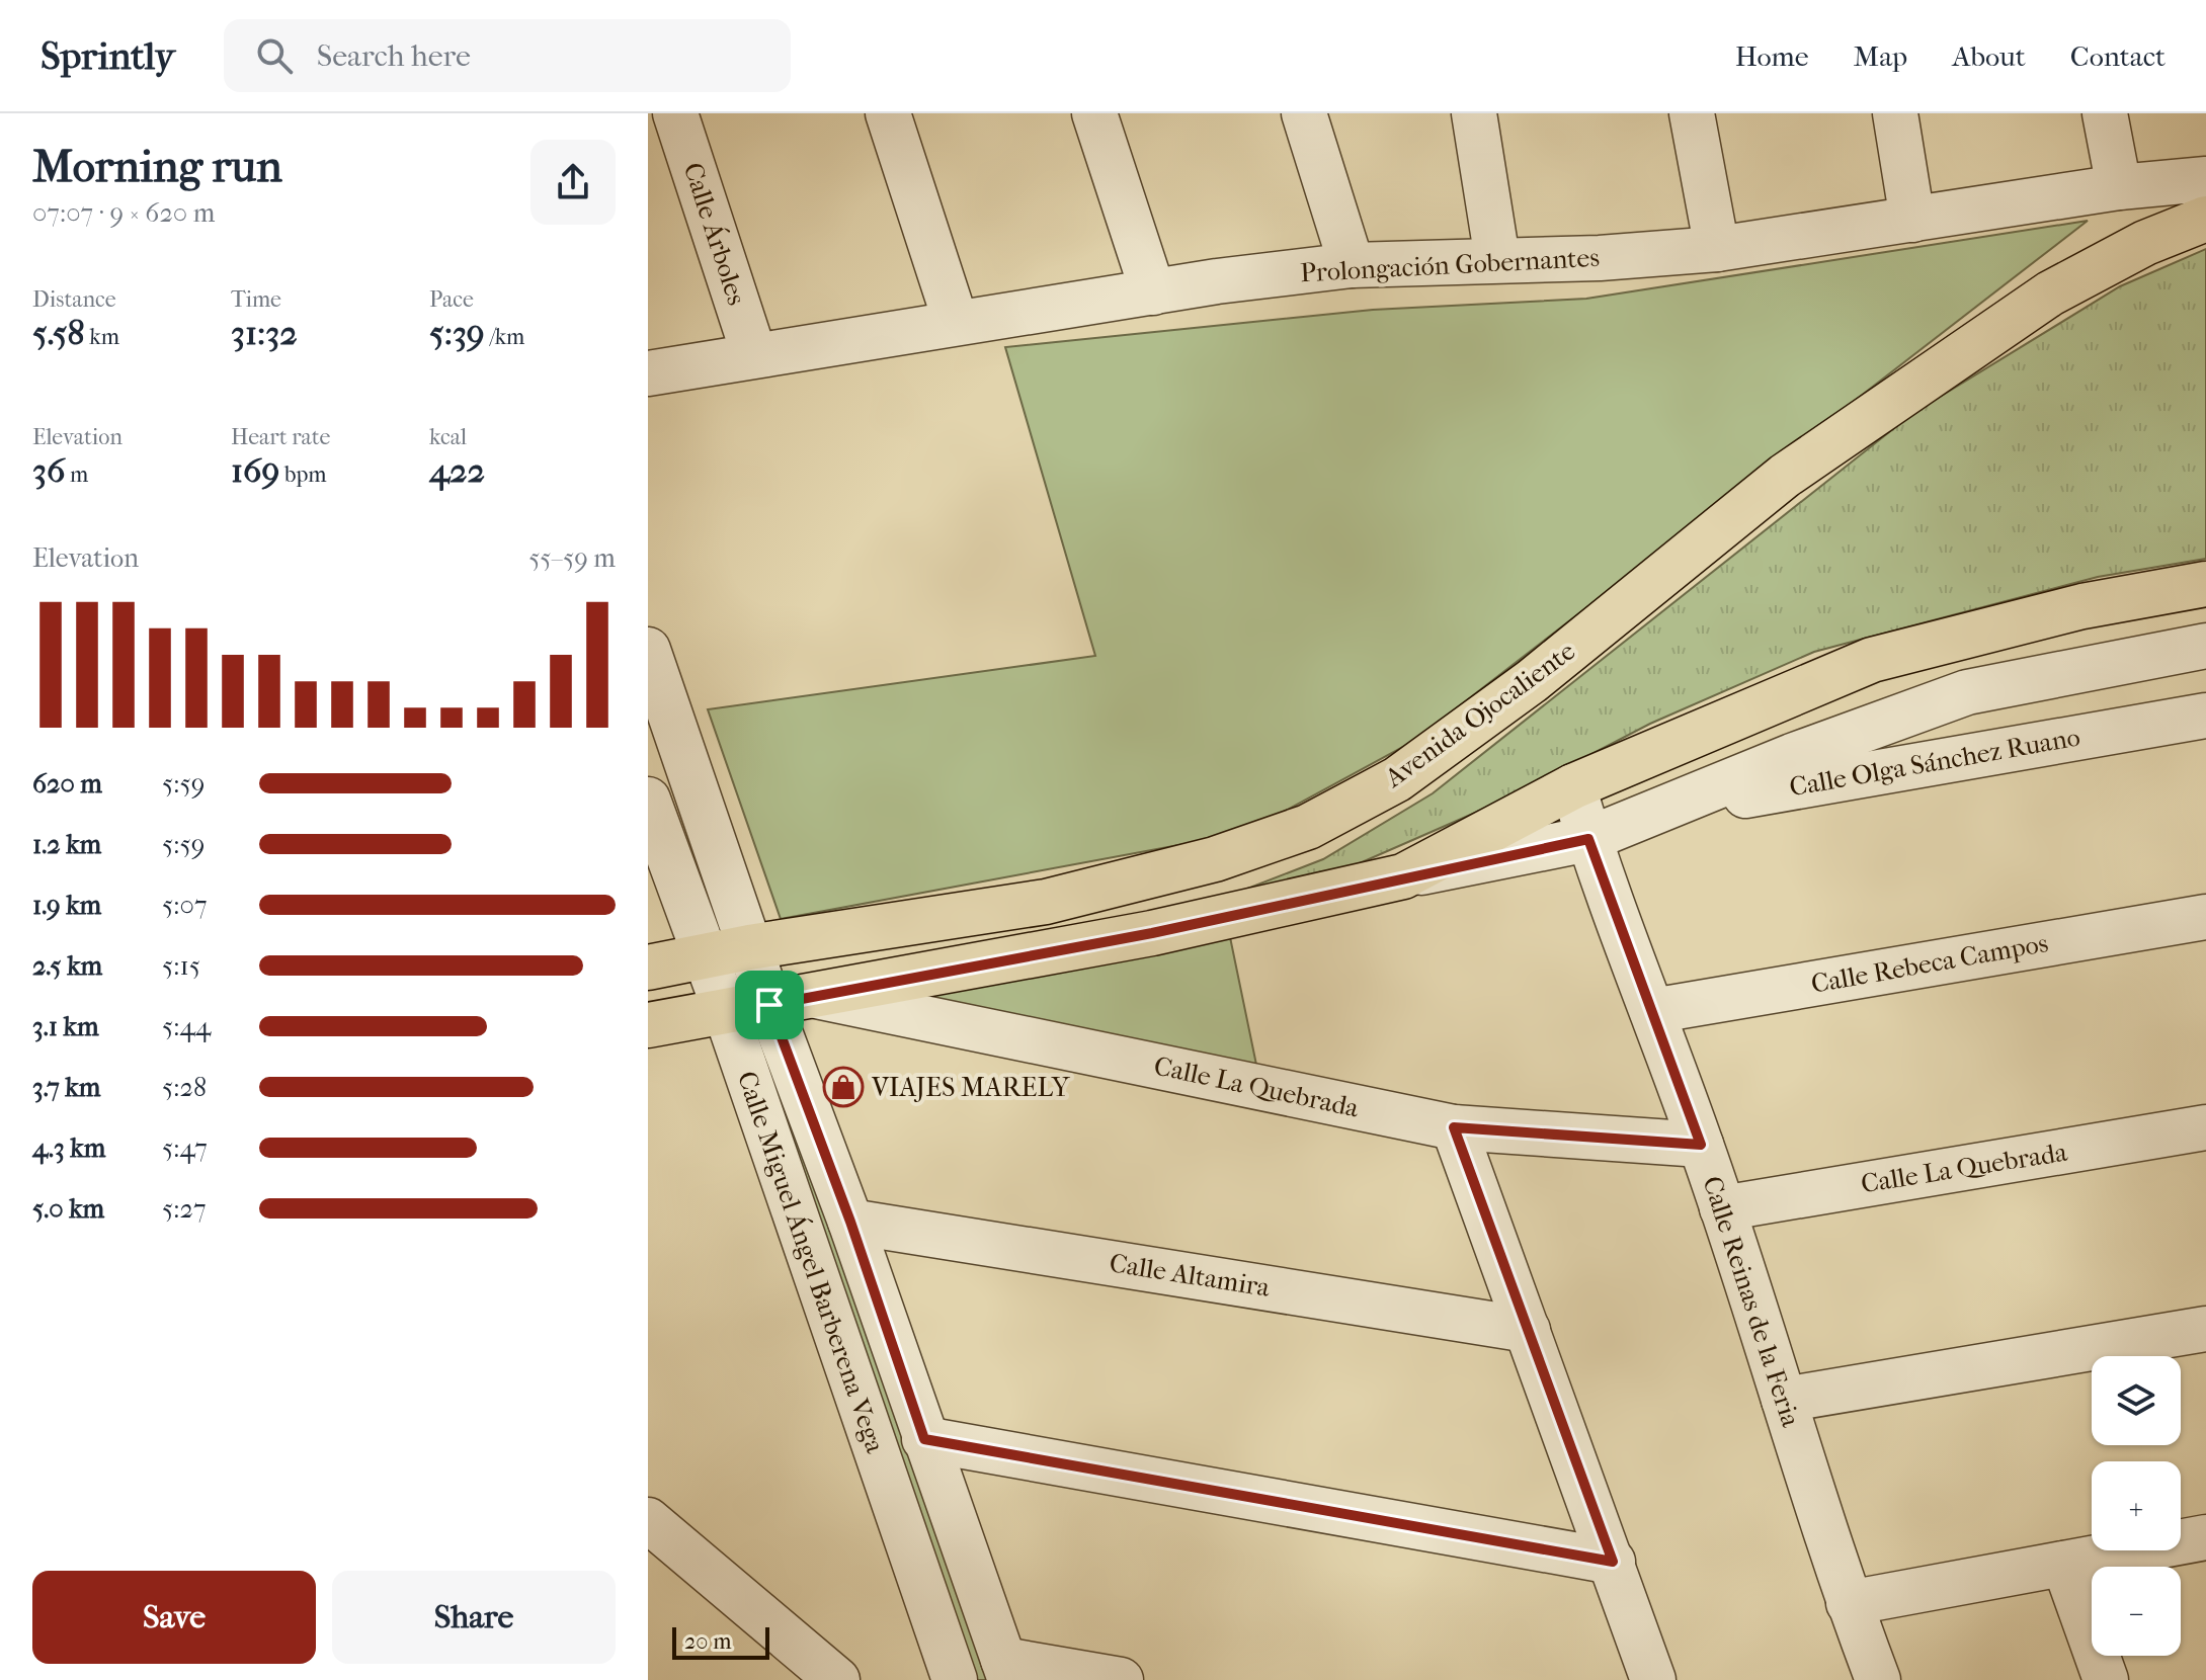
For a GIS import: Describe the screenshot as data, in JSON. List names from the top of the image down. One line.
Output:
{"streets":{"main road":["Avenida Ojocaliente"],"street":["Calle Árboles","Prolongación Gobernantes","Calle Olga Sánchez Ruano","Calle Rebeca Campos","Calle La Quebrada","Calle Miguel Ángel Barberena Vega","Calle Altamira","Calle Reinas de la Feria"]},"crossings":[["Calle Árboles","Prolongación Gobernantes"],["Avenida Ojocaliente","Calle Miguel Ángel Barberena Vega"],["Calle Rebeca Campos","Calle Reinas de la Feria"],["Calle La Quebrada","Calle Reinas de la Feria"],["Calle Miguel Ángel Barberena Vega","Calle Altamira"]],"places":{"shop":["VIAJES MARELY"]},"scale_bar":"20 m","page":{"header":"Sprintly","search":"Search here","nav":["Home","Map","About","Contact"],"heading":["Morning run","07:07 · 9 × 620 m"],"stats":[["Distance","5.58 km"],["Time","31:32"],["Pace","5:39 /km"],["Elevation","36 m"],["Heart rate","169 bpm"],["kcal","422"]],"chart":["Elevation","55–59 m"],"list":[{"name":"620 m","note":"5:59"},{"name":"1.2 km","note":"5:59"},{"name":"1.9 km","note":"5:07"},{"name":"2.5 km","note":"5:15"},{"name":"3.1 km","note":"5:44"},{"name":"3.7 km","note":"5:28"},{"name":"4.3 km","note":"5:47"},{"name":"5.0 km","note":"5:27"}],"map_buttons":["+","−"],"buttons":["Save","Share"],"scale":"20 m"}}
